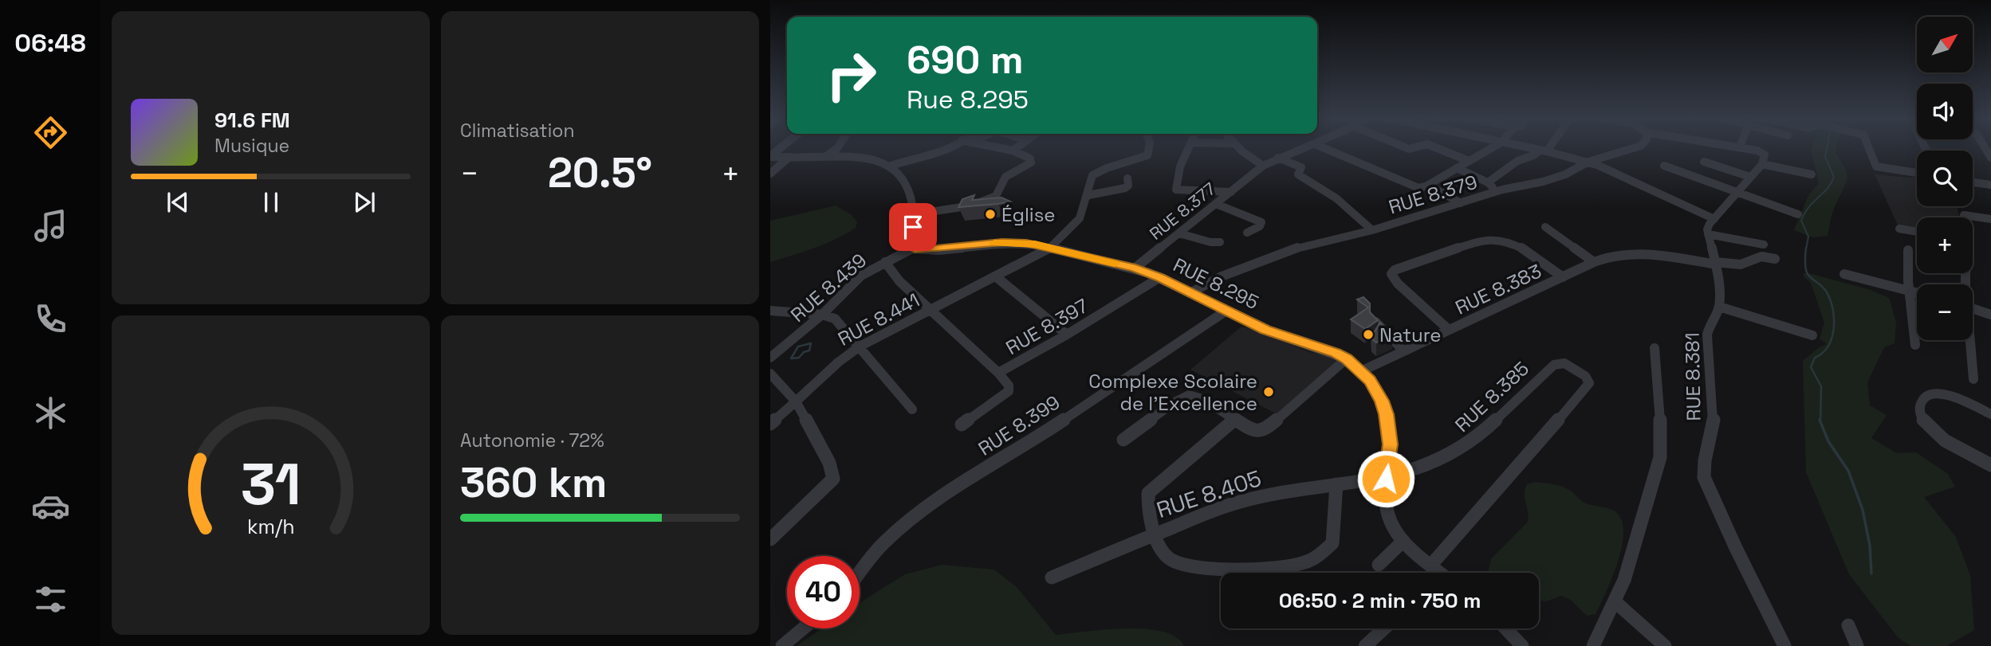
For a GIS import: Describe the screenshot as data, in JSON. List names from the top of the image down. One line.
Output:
{"streets":{"street":["RUE 8.379","RUE 8.377","RUE 8.295","RUE 8.439","RUE 8.383","RUE 8.441","RUE 8.397","RUE 8.381","RUE 8.385","RUE 8.399","RUE 8.405"]},"crossings":[["RUE 8.379","RUE 8.295"],["RUE 8.377","RUE 8.295"],["RUE 8.295","RUE 8.439"],["RUE 8.295","RUE 8.383"],["RUE 8.295","RUE 8.441"],["RUE 8.295","RUE 8.397"],["RUE 8.295","RUE 8.385"],["RUE 8.295","RUE 8.399"],["RUE 8.295","RUE 8.405"],["RUE 8.439","RUE 8.397"],["RUE 8.383","RUE 8.381"],["RUE 8.441","RUE 8.397"],["RUE 8.385","RUE 8.405"]],"places":["Église","Nature","Complexe Scolaire de l'Excellence"],"north":"top right","page":{"tabs":"06:48","tile":["Climatisation",["Autonomie · 72%","360 km"]],"map_buttons":["+","−"],"turn":["690 m","Rue 8.295"],"song":["91.6 FM","Musique"],"heat":["−","20.5°","+"],"limit":"40","trip":"06:50 · 2 min · 750 m","gauge":["31","km/h"]}}
